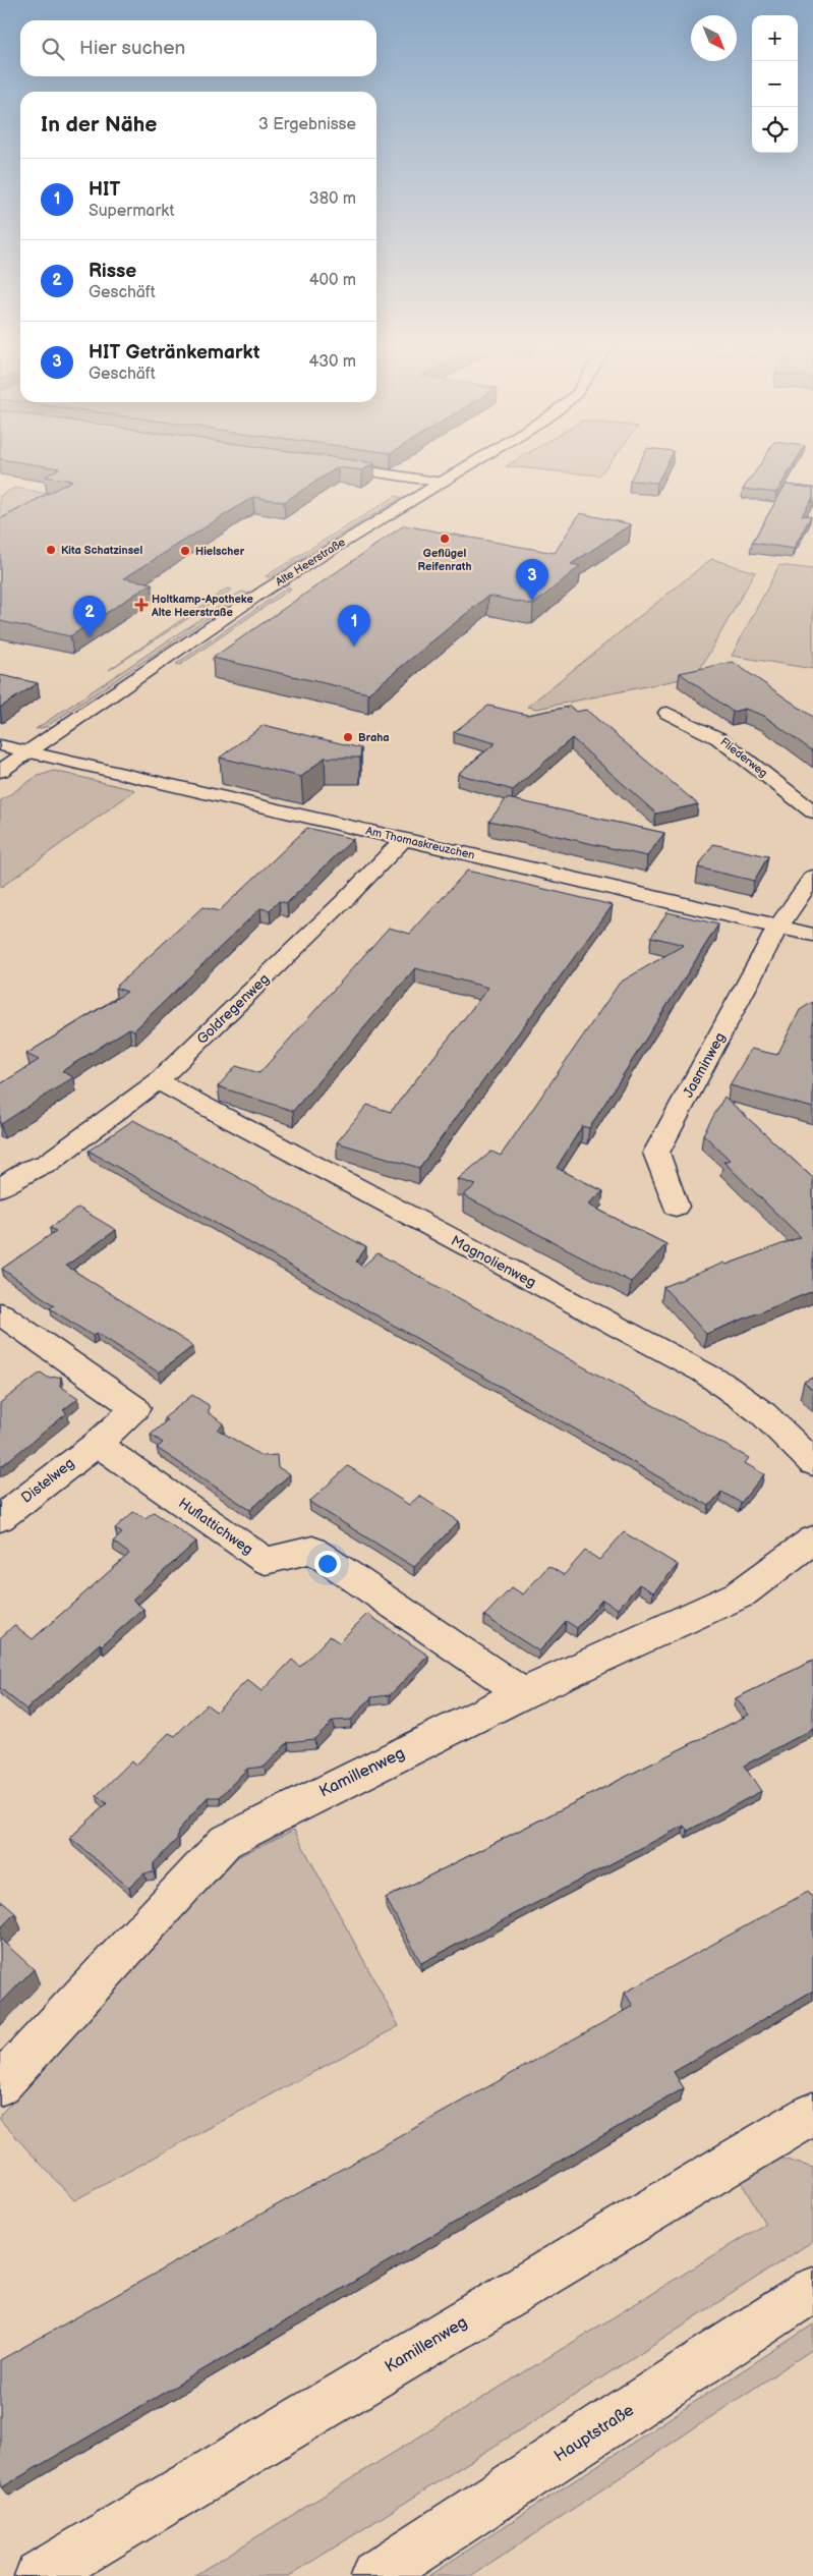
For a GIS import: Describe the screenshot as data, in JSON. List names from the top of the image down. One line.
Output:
{"streets":{"street":["Alte Heerstraße","Fliederweg","Am Thomaskreuzchen","Goldregenweg","Jasminweg","Magnolienweg","Distelweg","Huflattichweg","Kamillenweg","Hauptstraße"]},"crossings":[["Alte Heerstraße","Am Thomaskreuzchen"],["Am Thomaskreuzchen","Goldregenweg"],["Am Thomaskreuzchen","Jasminweg"],["Goldregenweg","Magnolienweg"],["Distelweg","Huflattichweg"],["Huflattichweg","Kamillenweg"]],"places":{"other":["Geflügel Reifenrath","Kita Schatzinsel","Hielscher","Braha"],"health":["Holtkamp-Apotheke Alte Heerstraße"]},"north":"bottom right","page":{"map_buttons":["+","−"],"search":"Hier suchen","heading":["In der Nähe","3 Ergebnisse"],"list":[{"mark":"1","name":"HIT","note":"Supermarkt","value":"380 m"},{"mark":"2","name":"Risse","note":"Geschäft","value":"400 m"},{"mark":"3","name":"HIT Getränkemarkt","note":"Geschäft","value":"430 m"}],"pins":["3","2","1"]}}
